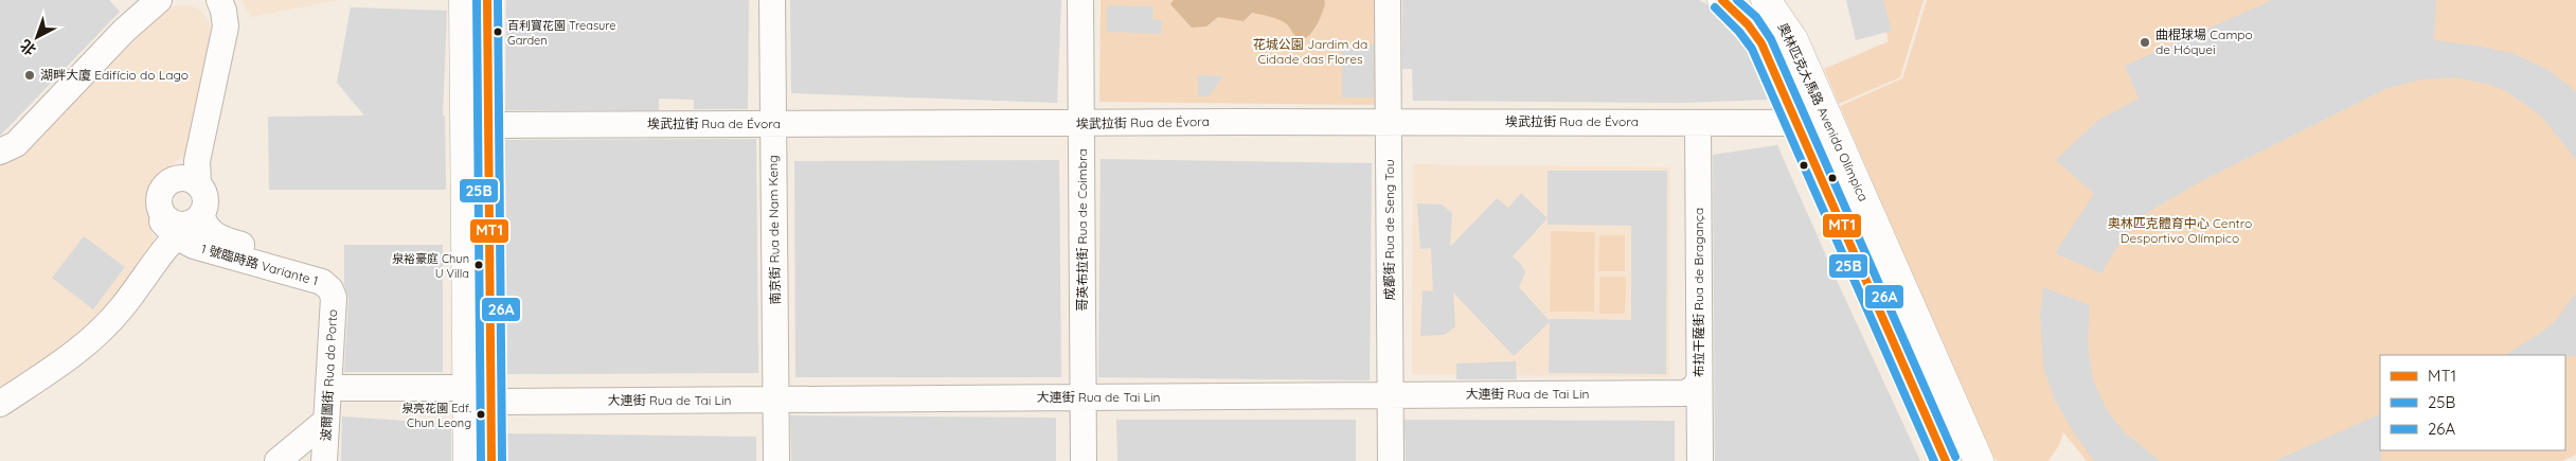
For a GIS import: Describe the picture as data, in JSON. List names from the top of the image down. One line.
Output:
{"streets":{"main road":["奧林匹克大馬路 Avenida Olímpica"],"street":["埃武拉街 Rua de Évora","南京街 Rua de Nam Keng","哥英布拉街 Rua de Coimbra","成都街 Rua de Seng Tou","1 號臨時路 Variante 1","布拉干薩街 Rua de Bragança","波爾圖街 Rua do Porto","大連街 Rua de Tai Lin"]},"crossings":[["奧林匹克大馬路 Avenida Olímpica","埃武拉街 Rua de Évora"],["埃武拉街 Rua de Évora","南京街 Rua de Nam Keng"],["埃武拉街 Rua de Évora","哥英布拉街 Rua de Coimbra"],["埃武拉街 Rua de Évora","成都街 Rua de Seng Tou"],["埃武拉街 Rua de Évora","布拉干薩街 Rua de Bragança"],["南京街 Rua de Nam Keng","大連街 Rua de Tai Lin"],["哥英布拉街 Rua de Coimbra","大連街 Rua de Tai Lin"],["成都街 Rua de Seng Tou","大連街 Rua de Tai Lin"],["1 號臨時路 Variante 1","波爾圖街 Rua do Porto"],["布拉干薩街 Rua de Bragança","大連街 Rua de Tai Lin"],["波爾圖街 Rua do Porto","大連街 Rua de Tai Lin"]],"parks":["花城公園 Jardim da Cidade das Flores","奧林匹克體育中心 Centro Desportivo Olímpico"],"places":["百利寶花園 Treasure Garden","曲棍球場 Campo de Hóquei","湖畔大廈 Edifício do Lago","泉裕豪庭 Chun U Villa","泉亮花園 Edf. Chun Leong"],"lines":["transit line MT1","transit line 25B","transit line 26A"],"legend":["MT1","25B","26A"],"north":"bottom left"}
